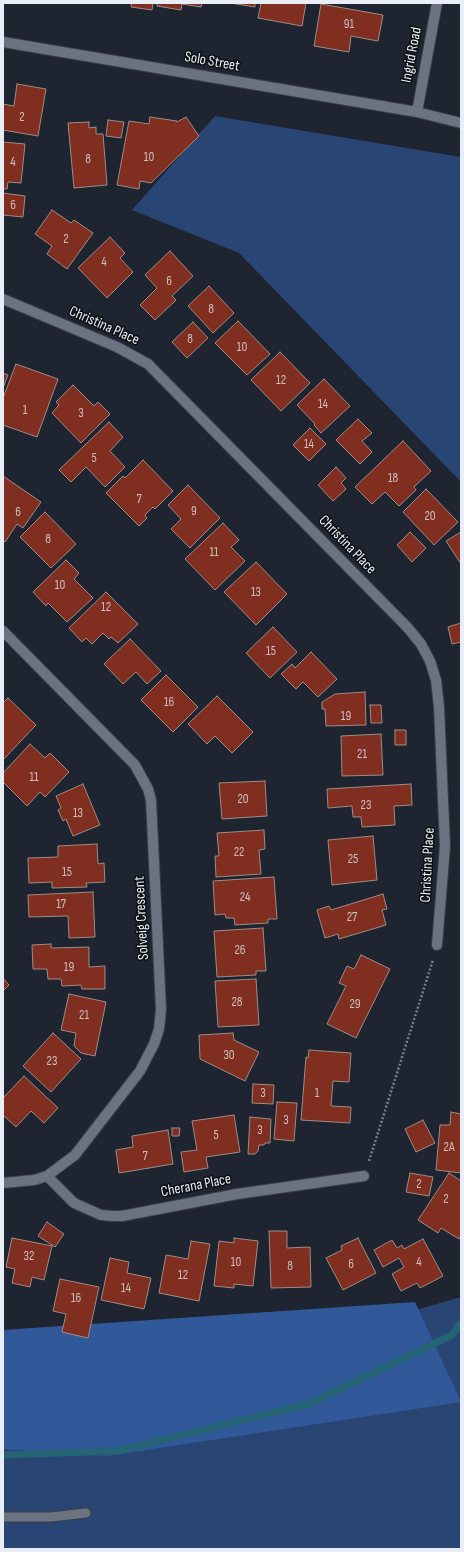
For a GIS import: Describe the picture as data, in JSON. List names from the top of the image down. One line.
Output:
{"streets":{"street":["Ingrid Road","Solo Street","Christina Place","Solveig Crescent","Cherana Place"]},"crossings":[["Ingrid Road","Solo Street"],["Solveig Crescent","Cherana Place"]],"house_numbers":["91","2","10","8","4","6","2","4","6","8","8","10","12","14","1","3","14","5","18","7","9","6","20","8","11","10","13","12","15","16","19","21","11","20","23","13","22","25","15","24","17","27","26","19","28","29","21","30","23","3","1","3","3","5","2A","7","2","2","32","10","4","6","8","12","14","16"]}
